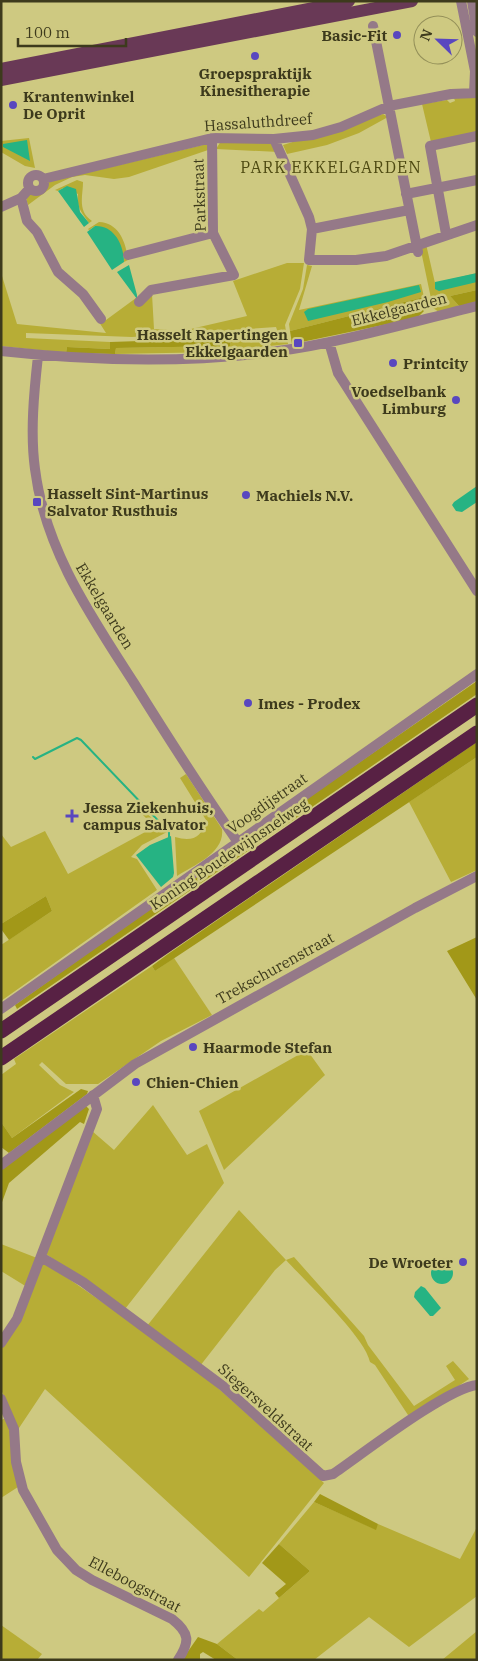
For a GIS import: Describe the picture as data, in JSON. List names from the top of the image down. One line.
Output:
{"streets":{"highway":["Koning Boudewijnsnelweg"],"street":["Hassaluthdreef","Parkstraat","Ekkelgaarden","Voogdijstraat","Trekschurenstraat","Siegersveldstraat","Elleboogstraat"]},"crossings":[["Hassaluthdreef","Parkstraat"],["Ekkelgaarden","Voogdijstraat"]],"districts":["PARK EKKELGARDEN"],"places":{"other":["Basic-Fit","Groepspraktijk Kinesitherapie","Krantenwinkel De Oprit","Printcity","Voedselbank Limburg","Machiels N.V.","Imes - Prodex","Haarmode Stefan","Chien-Chien","De Wroeter"],"transit":["Hasselt Rapertingen Ekkelgaarden","Hasselt Sint-Martinus Salvator Rusthuis"],"health":["Jessa Ziekenhuis, campus Salvator"]},"scale_bar":"100 m","north":"top left"}
